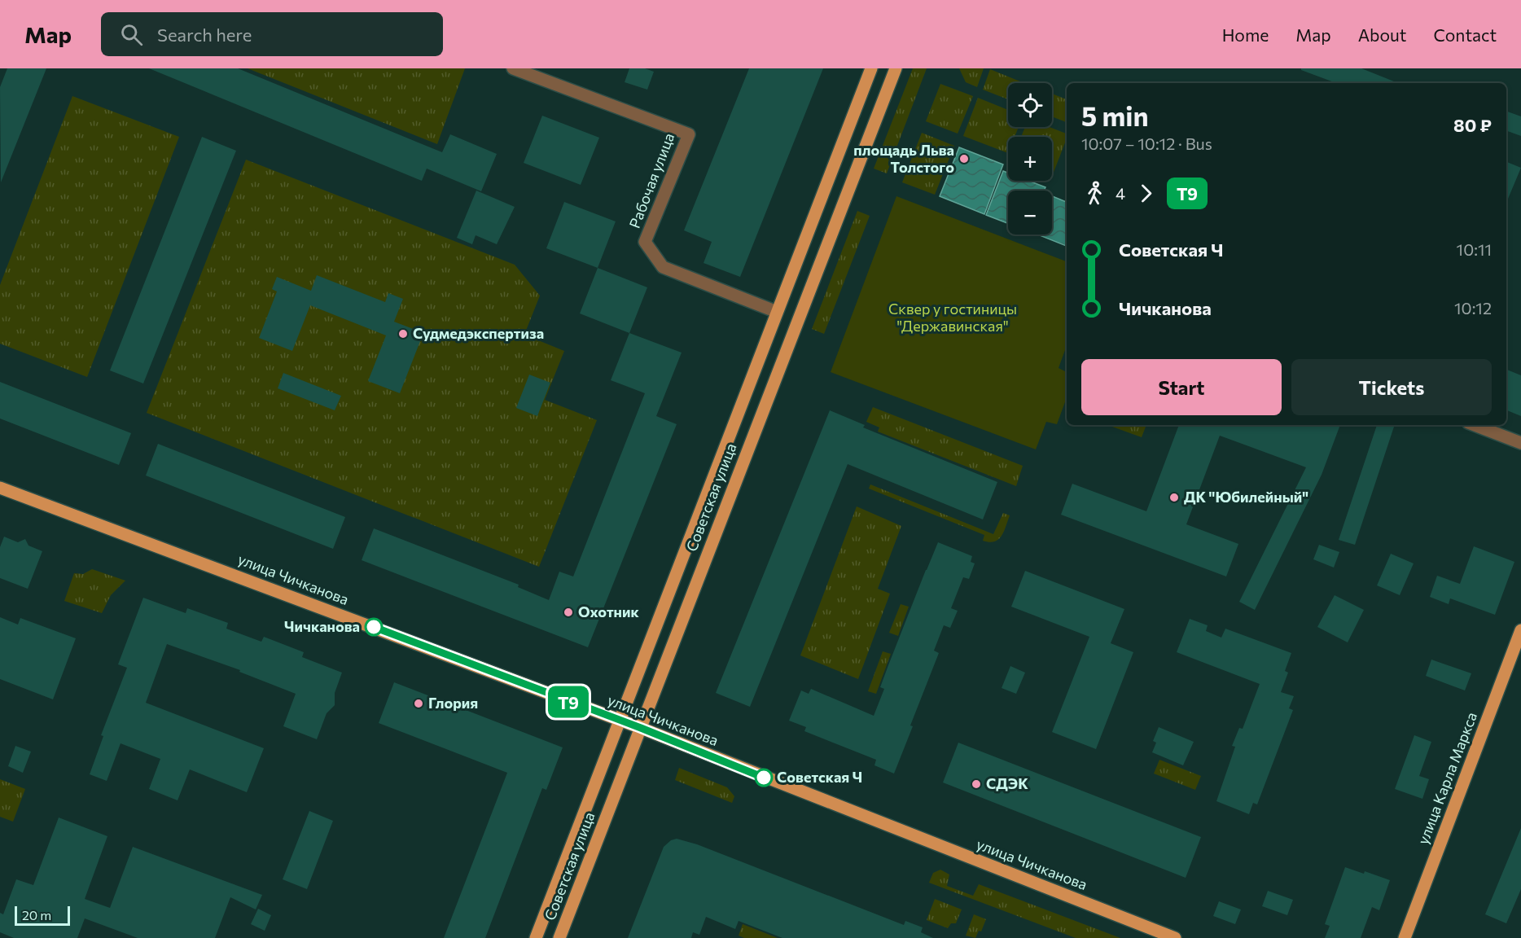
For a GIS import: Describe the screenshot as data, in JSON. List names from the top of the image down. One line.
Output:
{"streets":{"main road":["Советская улица","улица Чичканова","улица Карла Маркса"],"street":["Рабочая улица"]},"crossings":[["Советская улица","улица Чичканова"]],"parks":["Сквер у гостиницы \"Державинская\""],"places":["площадь Льва Толстого","Судмедэкспертиза","ДК \"Юбилейный\"","Охотник","Чичканова","Глория","Советская Ч","СДЭК"],"lines":["bus line Т9"],"scale_bar":"20 m","page":{"header":"Map","search":"Search here","nav":["Home","Map","About","Contact"],"on_map":"Т9","map_buttons":["+","−"],"heading":["5 min","10:07 – 10:12 · Bus","80 ₽"],"legs":["4","Т9"],"list":[{"name":"Советская Ч","value":"10:11"},{"name":"Чичканова","value":"10:12"}],"buttons":["Start","Tickets"],"scale":"20 m"}}
